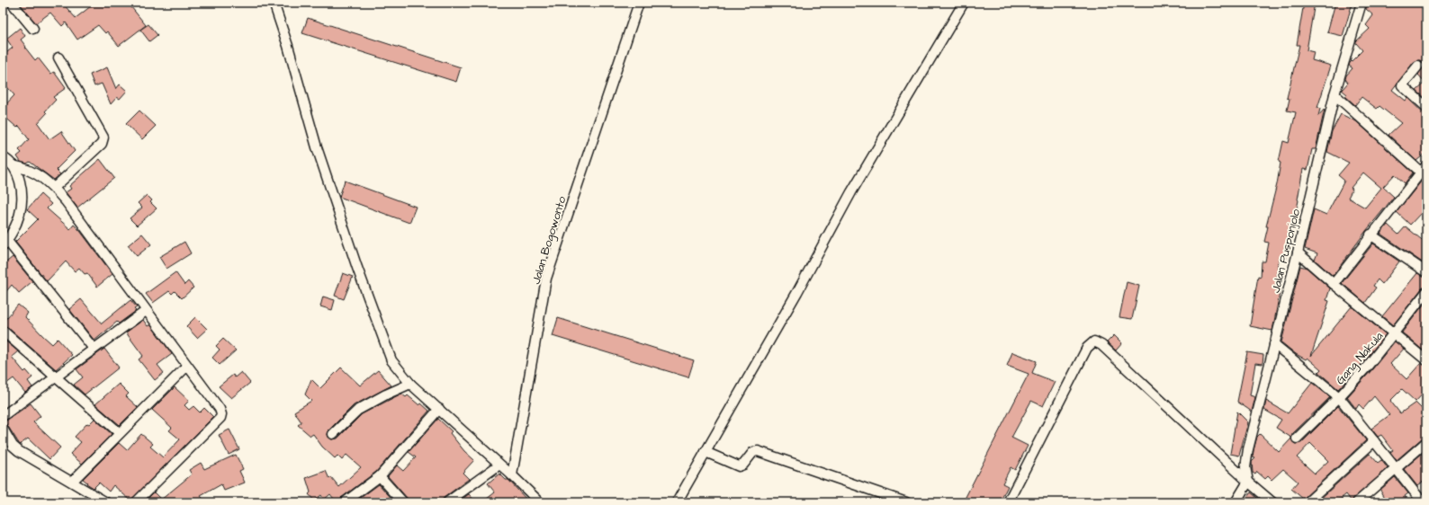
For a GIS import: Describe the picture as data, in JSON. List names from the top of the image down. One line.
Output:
{"streets":{"street":["Jalan Bogowonto","Jalan Pusponjolo","Gang Nakula"]}}
